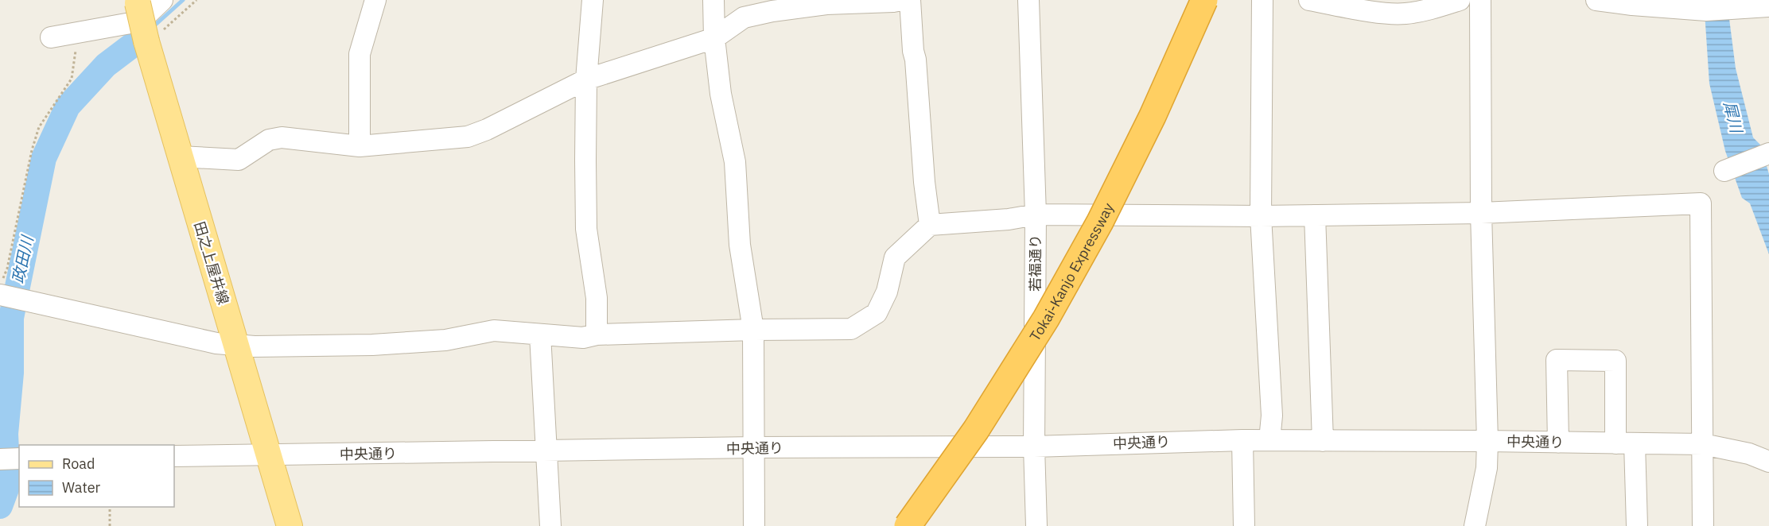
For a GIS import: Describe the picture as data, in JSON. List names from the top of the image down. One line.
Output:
{"streets":{"highway":["Tokai-Kanjo Expressway"],"main road":["田之上屋井線"],"street":["若福通り","中央通り"]},"crossings":[["田之上屋井線","中央通り"],["若福通り","中央通り"]],"water":["犀川","政田川"],"legend":["Road","Water"]}
